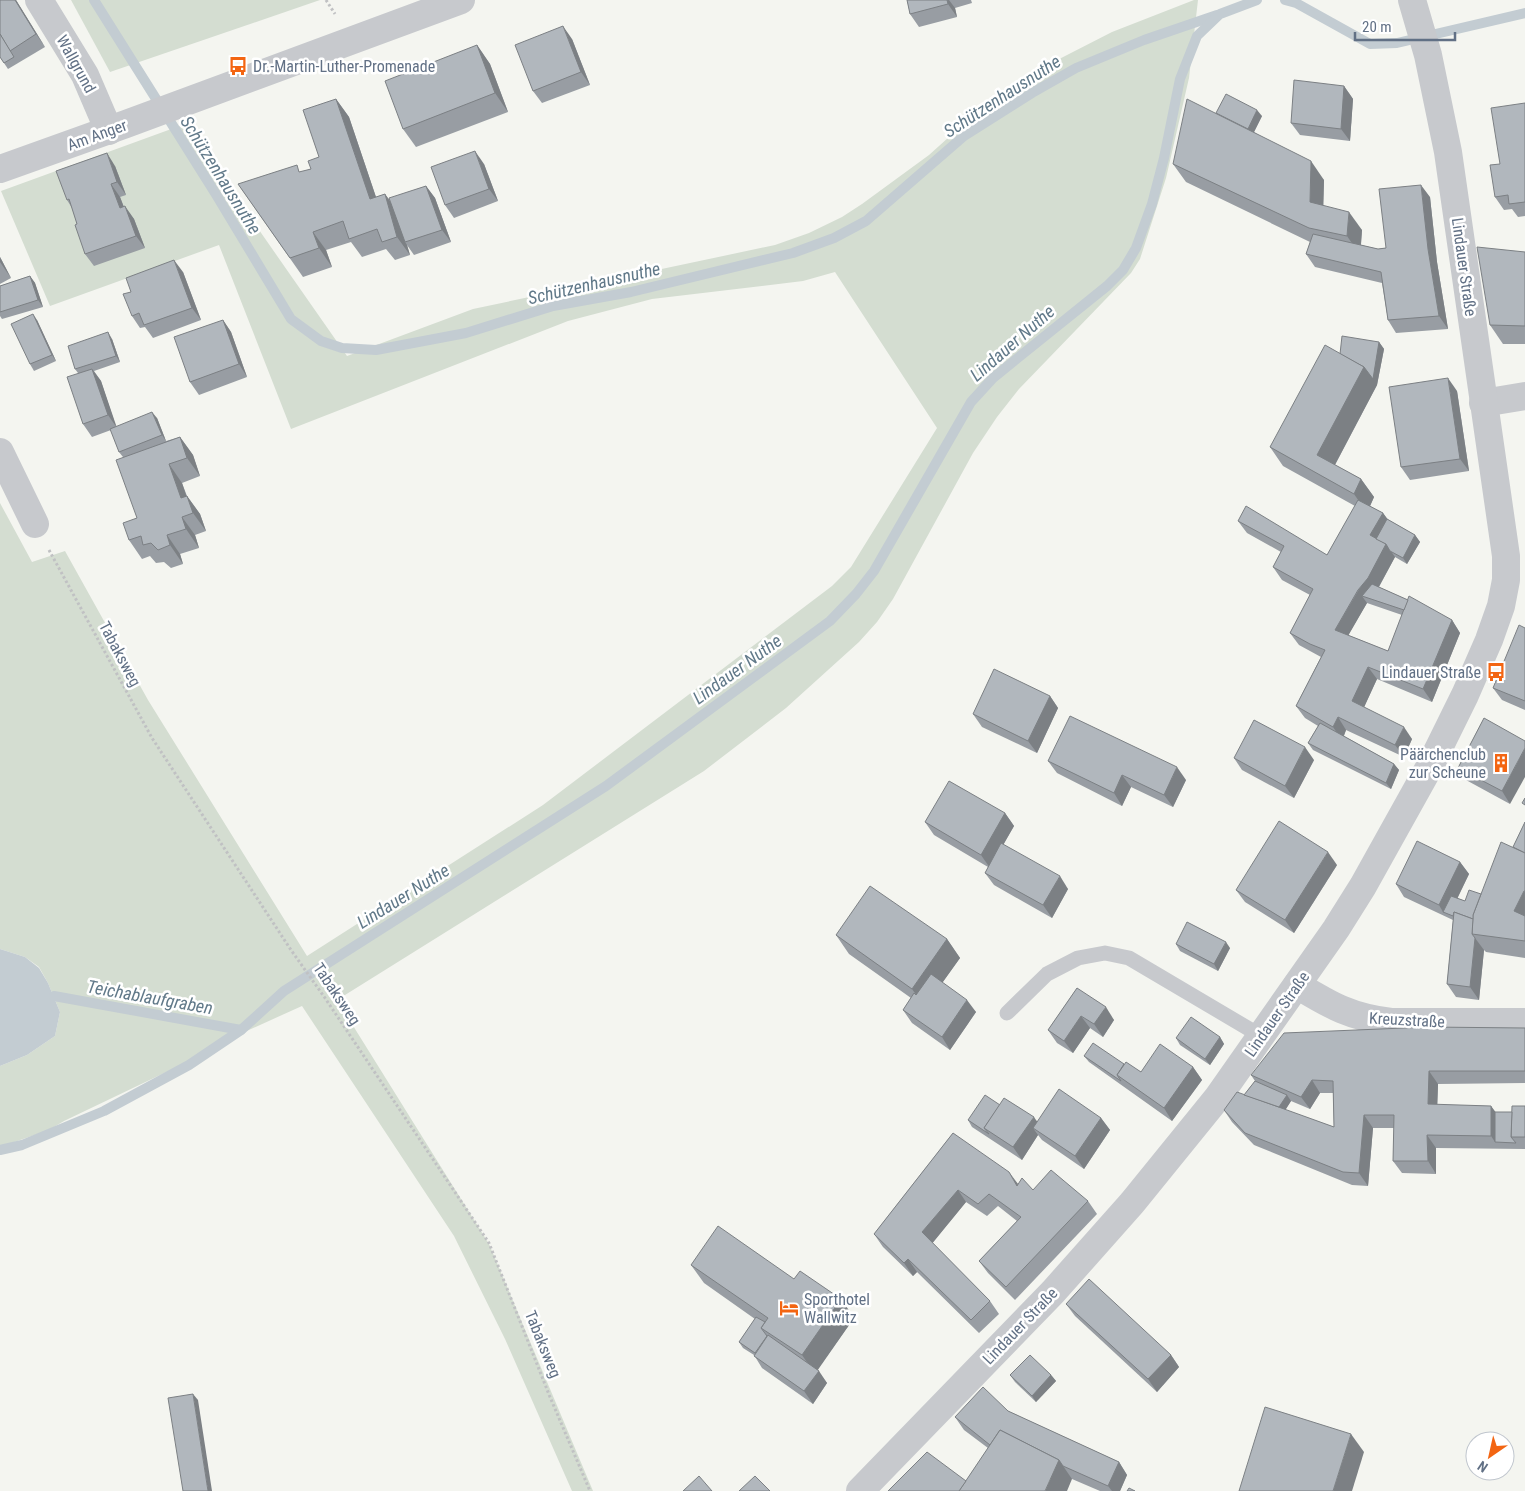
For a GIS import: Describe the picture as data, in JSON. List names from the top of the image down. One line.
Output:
{"streets":{"street":["Wallgrund","Am Anger","Lindauer Straße","Kreuzstraße"],"path":["Tabaksweg"]},"crossings":[["Wallgrund","Am Anger"],["Lindauer Straße","Kreuzstraße"]],"water":["Schützenhausnuthe","Lindauer Nuthe","Teichablaufgraben"],"places":{"bus stop":["Dr.-Martin-Luther-Promenade","Lindauer Straße"],"building":["Päärchenclub zur Scheune"],"hotel":["Sporthotel Wallwitz"]},"scale_bar":"20 m","north":"bottom left"}
